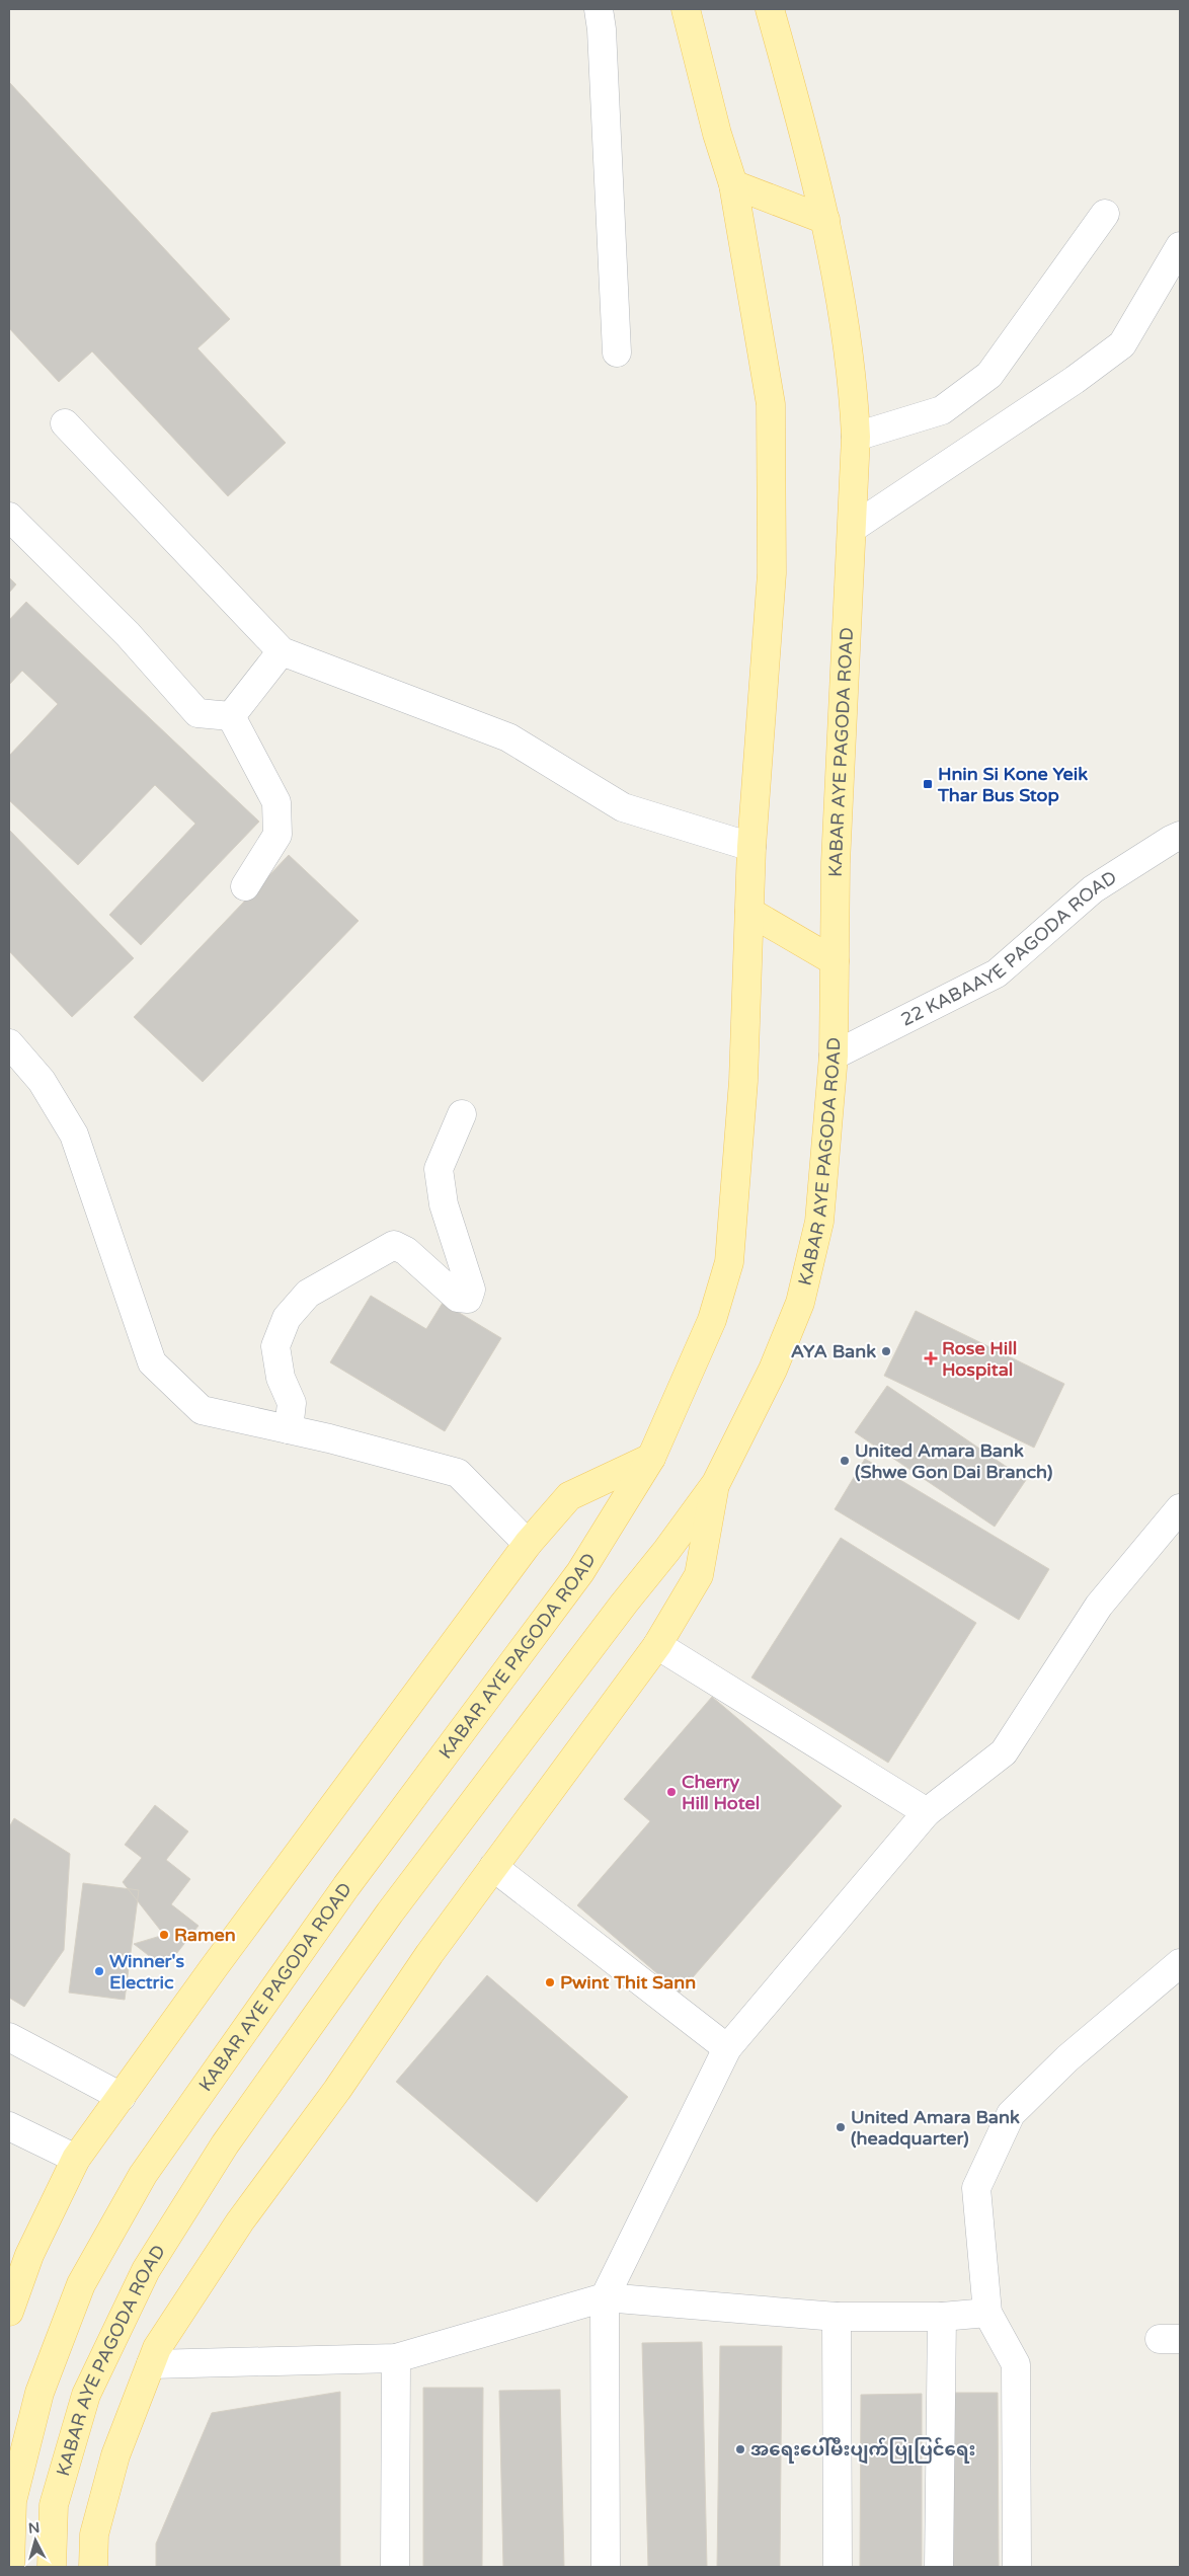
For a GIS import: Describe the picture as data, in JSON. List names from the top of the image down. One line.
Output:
{"streets":{"main road":["KABAR AYE PAGODA ROAD"],"street":["22 KABAAYE PAGODA ROAD"]},"crossings":[["KABAR AYE PAGODA ROAD","22 KABAAYE PAGODA ROAD"]],"places":{"transit":["Hnin Si Kone Yeik Thar Bus Stop"],"other":["AYA Bank","United Amara Bank (Shwe Gon Dai Branch)","Cherry Hill Hotel","Ramen","Winner's Electric","Pwint Thit Sann","United Amara Bank (headquarter)","အရေးပေါ်မီးပျက်ပြုပြင်ရေး"],"health":["Rose Hill Hospital"]},"north":"top"}
